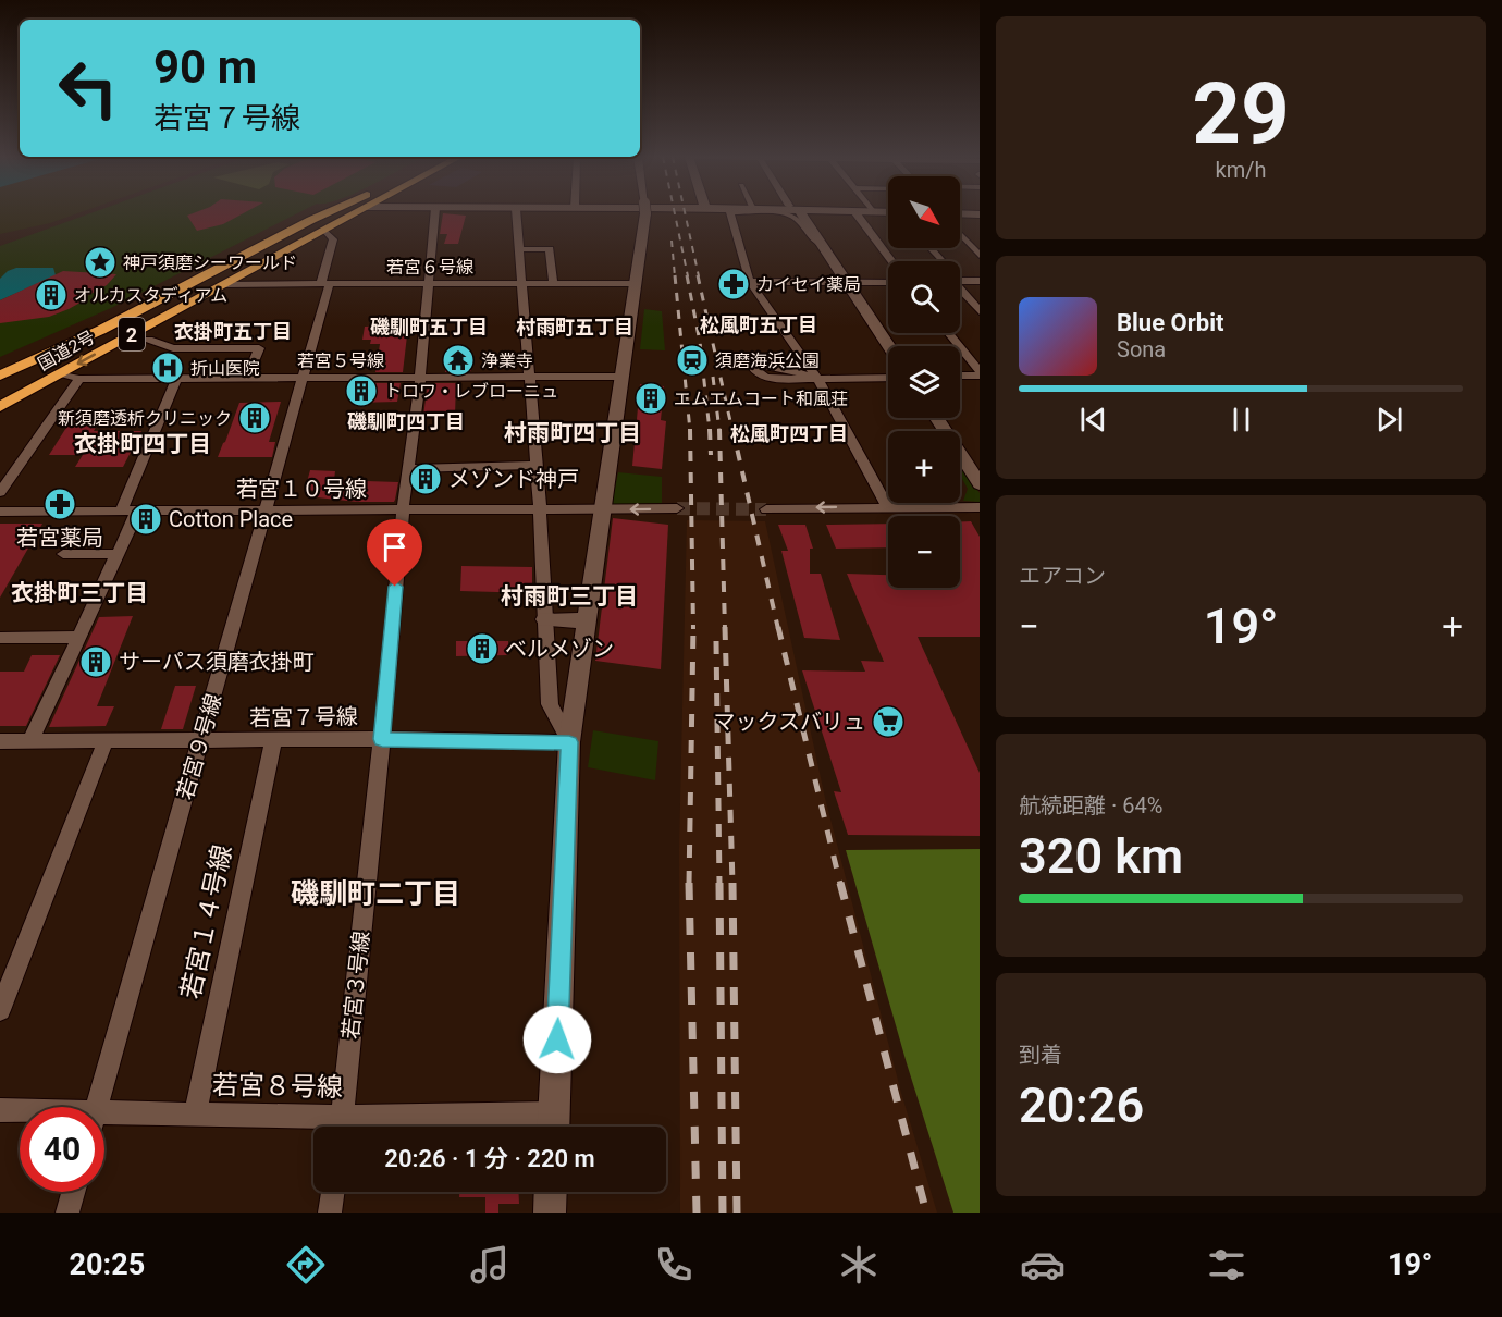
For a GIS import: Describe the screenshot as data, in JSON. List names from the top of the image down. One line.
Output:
{"streets":{"highway":["2","国道2号"],"street":["若宮６号線","若宮５号線","若宮１０号線","若宮７号線","若宮９号線","若宮１４号線","若宮３号線","若宮８号線"]},"crossings":[["若宮６号線","国道2号"],["若宮６号線","若宮９号線"],["若宮６号線","若宮３号線"],["国道2号","若宮５号線"],["国道2号","若宮９号線"],["若宮５号線","若宮９号線"],["若宮５号線","若宮３号線"],["若宮１０号線","若宮９号線"],["若宮１０号線","若宮３号線"],["若宮７号線","若宮９号線"],["若宮７号線","若宮１４号線"],["若宮７号線","若宮３号線"],["若宮１４号線","若宮８号線"]],"districts":["松風町五丁目","磯馴町五丁目","村雨町五丁目","衣掛町五丁目","磯馴町四丁目","村雨町四丁目","松風町四丁目","衣掛町四丁目","衣掛町三丁目","村雨町三丁目","磯馴町二丁目"],"places":{"place":["神戸須磨シーワールド"],"pharmacy":["カイセイ薬局","若宮薬局"],"building":["オルカスタディアム","トロワ・レブローニュ","エムエムコート和風荘","新須磨透析クリニック","メゾンド神戸","Cotton Place","ベルメゾン","サーパス須磨衣掛町"],"temple":["浄業寺"],"station":["須磨海浜公園"],"hospital":["折山医院"],"supermarket":["マックスバリュ"]},"north":"bottom right","page":{"tile":[["29","km/h"],"エアコン",["航続距離 · 64%","320 km"],["到着","20:26"]],"turn":["90 m","若宮７号線"],"map_buttons":["+","−"],"song":["Blue Orbit","Sona"],"heat":["−","19°","+"],"limit":"40","trip":"20:26 · 1 分 · 220 m","tabs":["20:25","19°"]}}
